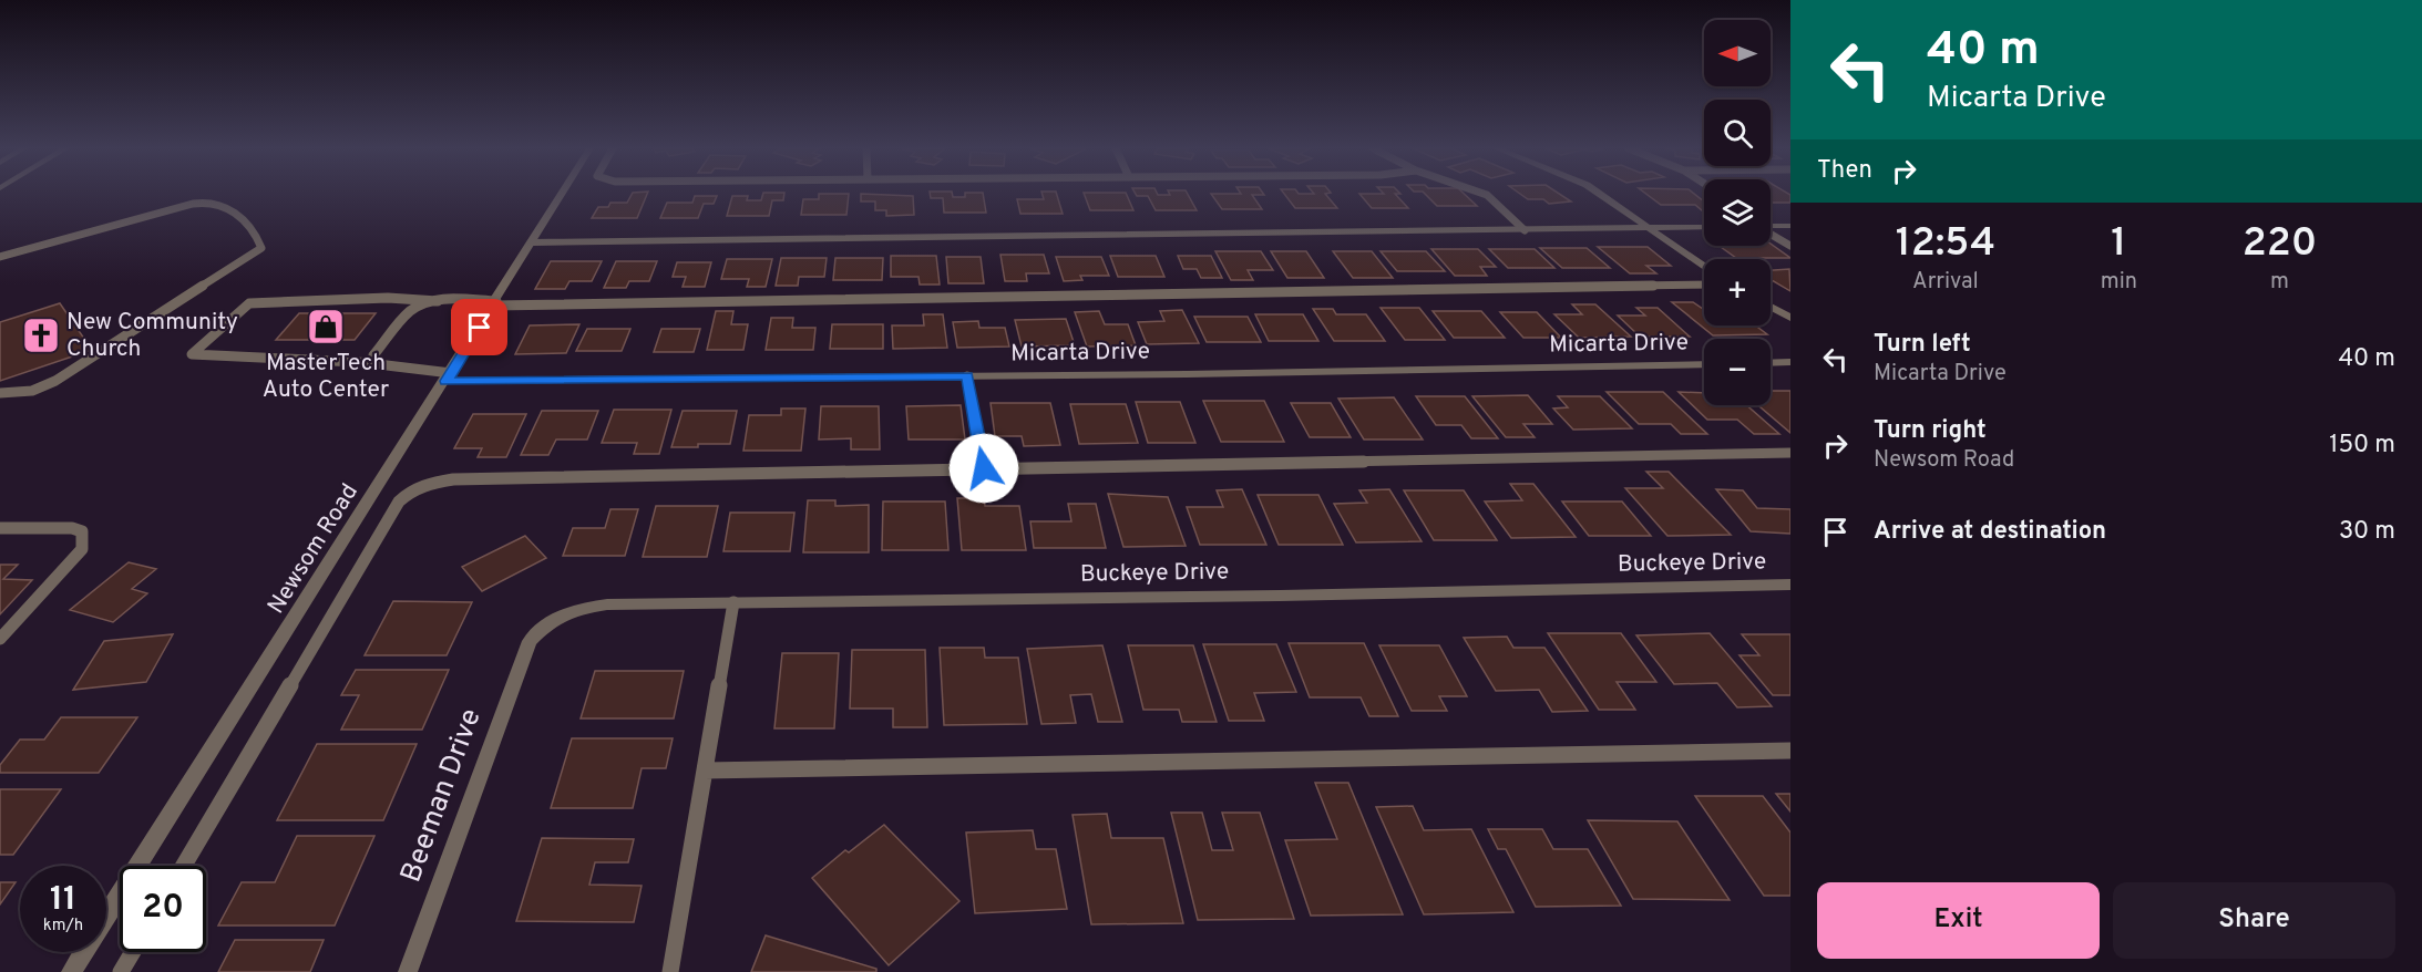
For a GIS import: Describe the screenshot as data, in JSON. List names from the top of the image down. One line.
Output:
{"streets":{"street":["Micarta Drive","Newsom Road","Buckeye Drive","Beeman Drive"]},"crossings":[["Micarta Drive","Newsom Road"],["Buckeye Drive","Beeman Drive"]],"places":{"shop":["MasterTech Auto Center"],"church":["New Community Church"]},"north":"left","page":{"turn":["40 m","Micarta Drive"],"map_buttons":["+","−"],"then":"Then","eta":["12:54","Arrival","1","min","220","m"],"list":[{"name":"Turn left","note":"Micarta Drive","value":"40 m"},{"name":"Turn right","note":"Newsom Road","value":"150 m"},{"name":"Arrive at destination","value":"30 m"}],"speed":"11 km/h","limit":"20","buttons":["Exit","Share"]}}
